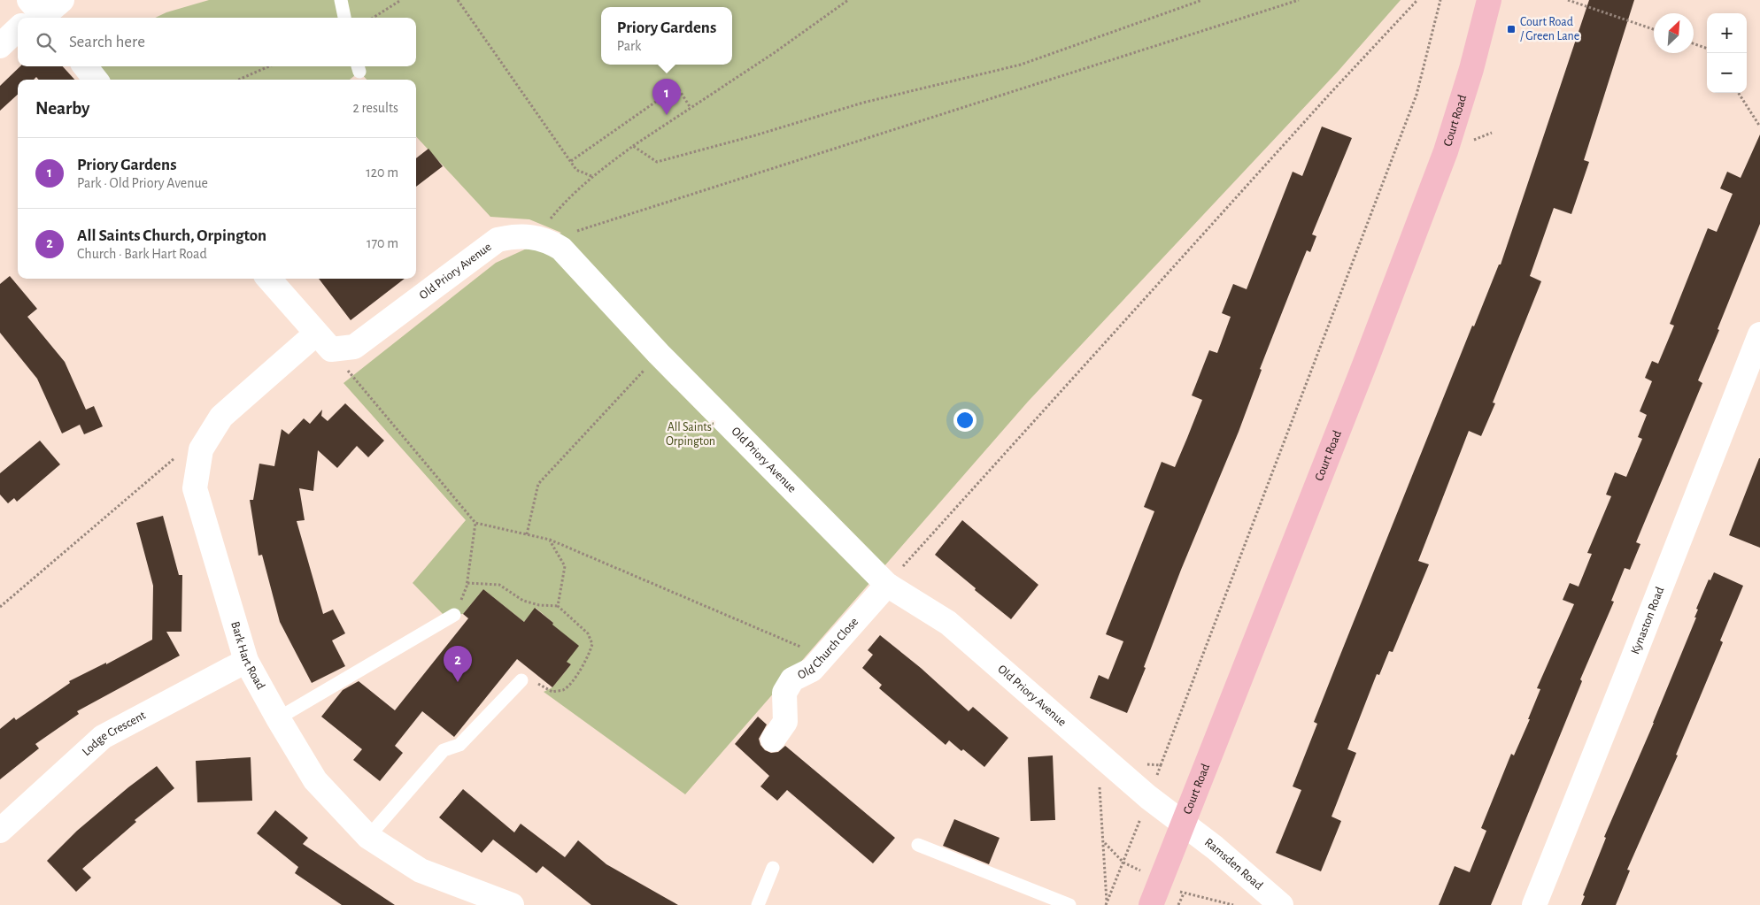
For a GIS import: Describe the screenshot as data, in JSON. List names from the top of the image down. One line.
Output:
{"streets":{"main road":["Court Road"],"street":["Old Priory Avenue","Kynaston Road","Old Church Close","Bark Hart Road","Lodge Crescent","Ramsden Road"]},"crossings":[["Court Road","Old Priory Avenue"],["Court Road","Ramsden Road"],["Old Priory Avenue","Old Church Close"],["Old Priory Avenue","Bark Hart Road"],["Old Priory Avenue","Ramsden Road"],["Bark Hart Road","Lodge Crescent"]],"parks":["All Saints' Orpington"],"places":{"transit":["Court Road / Green Lane"]},"north":"top right","page":{"popup":["Priory Gardens","Park"],"map_buttons":["+","−"],"search":"Search here","pins":["1","2"],"heading":["Nearby","2 results"],"list":[{"mark":"1","name":"Priory Gardens","note":"Park · Old Priory Avenue","value":"120 m"},{"mark":"2","name":"All Saints Church, Orpington","note":"Church · Bark Hart Road","value":"170 m"}]}}
